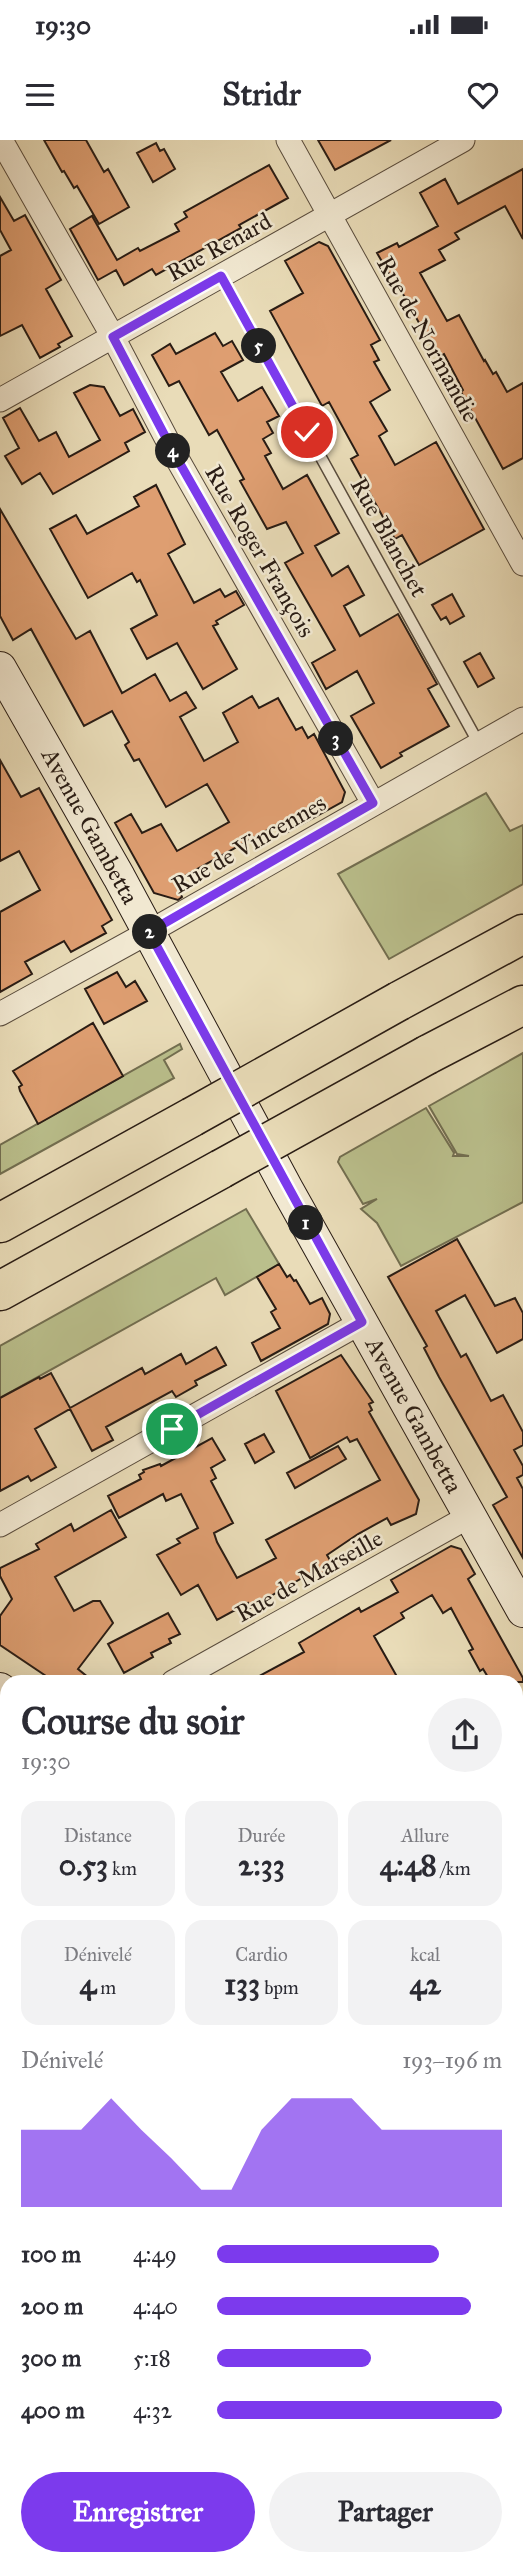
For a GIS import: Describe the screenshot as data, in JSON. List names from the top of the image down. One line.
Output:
{"streets":{"street":["Rue Renard","Rue de Normandie","Rue Roger François","Avenue Gambetta","Rue de Vincennes","Rue de Marseille"],"lane":["Rue Blanchet"]},"crossings":[["Rue Renard","Rue de Normandie"],["Rue Renard","Rue Blanchet"],["Rue Renard","Rue Roger François"],["Rue Blanchet","Rue de Vincennes"],["Rue Roger François","Rue de Vincennes"],["Avenue Gambetta","Rue de Vincennes"],["Avenue Gambetta","Rue de Marseille"]],"page":{"status":"19:30","header":"Stridr","pins":["5","4","3","2","1"],"heading":["Course du soir","19:30"],"stats":[["Distance","0.53 km"],["Durée","2:33"],["Allure","4:48 /km"],["Dénivelé","4 m"],["Cardio","133 bpm"],["kcal","42"]],"chart":["Dénivelé","193–196 m"],"list":[{"name":"100 m","note":"4:49"},{"name":"200 m","note":"4:40"},{"name":"300 m","note":"5:18"},{"name":"400 m","note":"4:32"}],"buttons":["Enregistrer","Partager"]}}
